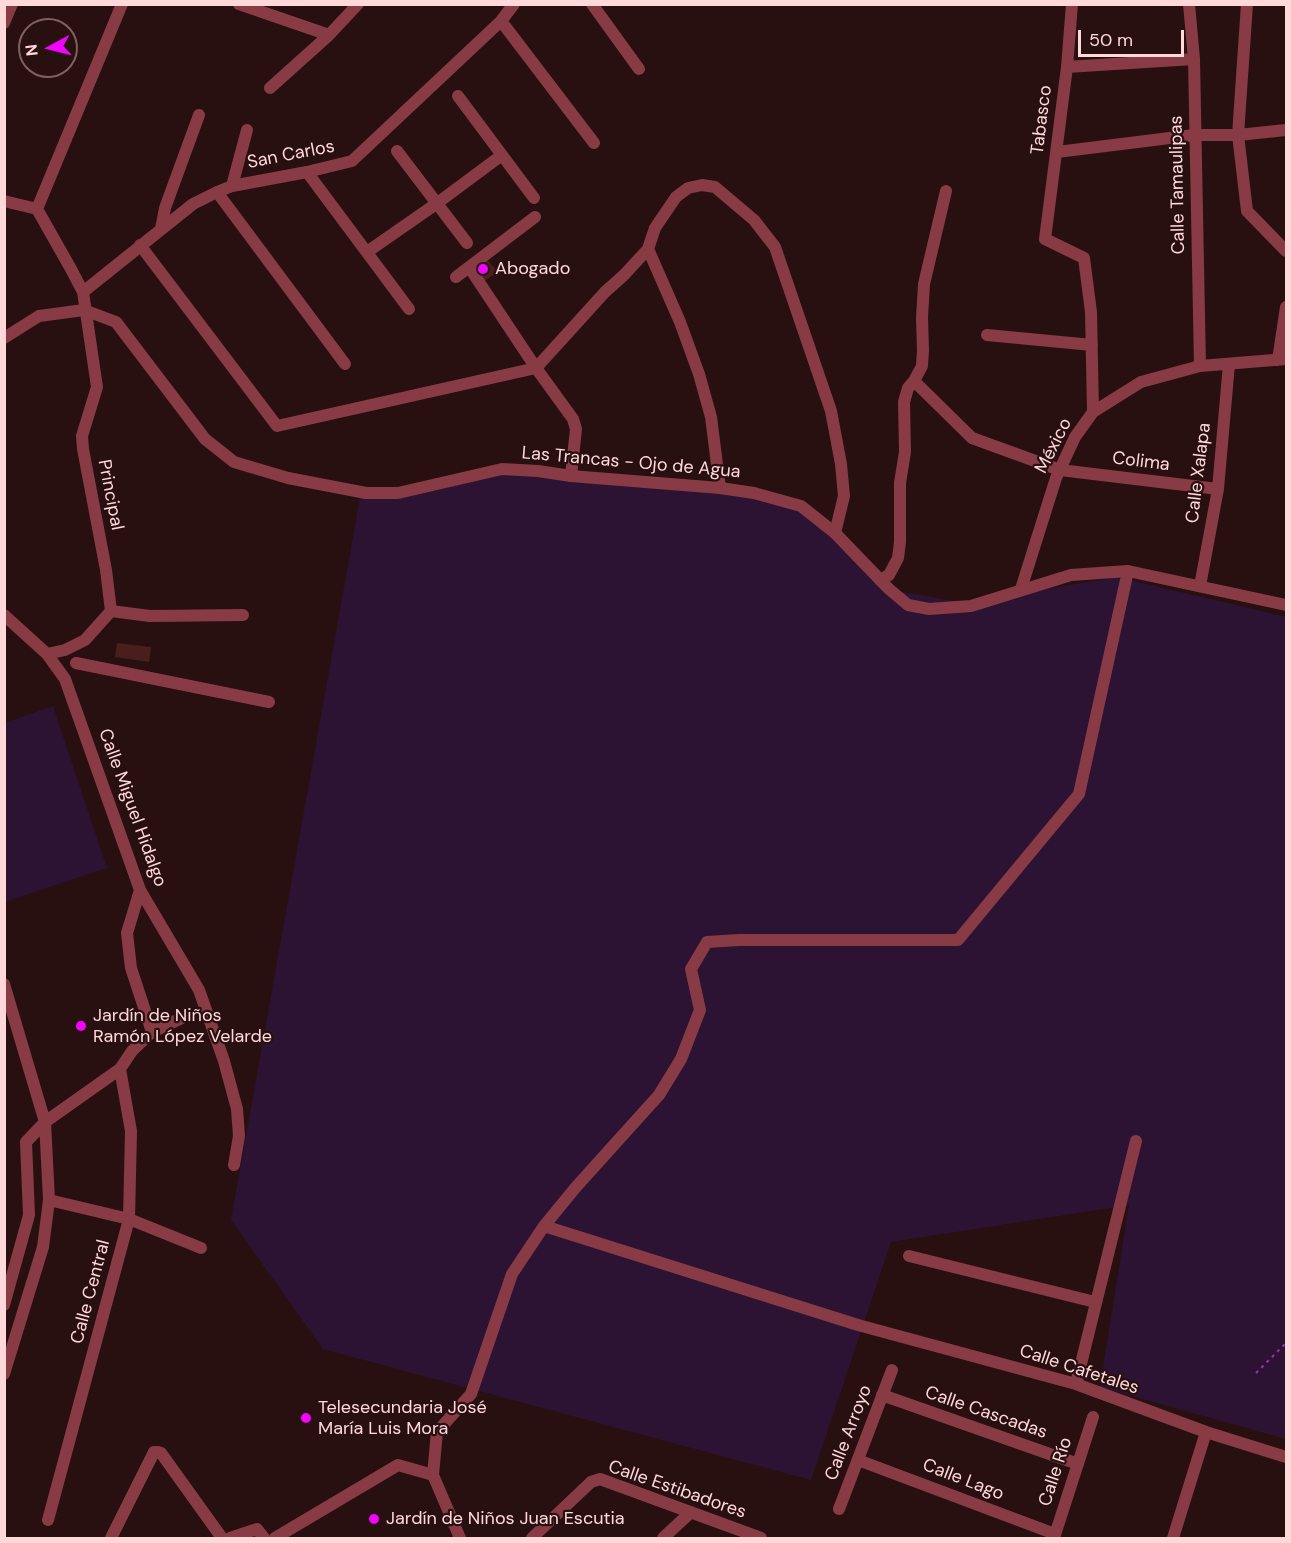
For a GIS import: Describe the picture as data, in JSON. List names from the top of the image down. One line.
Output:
{"streets":{"street":["Tabasco","San Carlos","Calle Tamaulipas","México","Colima","Las Trancas - Ojo de Agua","Calle Xalapa","Principal","Calle Miguel Hidalgo","Calle Central","Calle Cafetales","Calle Cascadas","Calle Arroyo","Calle Río","Calle Lago","Calle Estibadores"]},"crossings":[["San Carlos","Principal"],["Calle Tamaulipas","México"],["México","Colima"],["México","Las Trancas - Ojo de Agua"],["México","Calle Xalapa"],["Colima","Calle Xalapa"],["Las Trancas - Ojo de Agua","Calle Xalapa"],["Las Trancas - Ojo de Agua","Principal"],["Calle Cascadas","Calle Arroyo"],["Calle Cascadas","Calle Río"],["Calle Arroyo","Calle Lago"],["Calle Río","Calle Lago"]],"places":["Abogado","Jardín de Niños Ramón López Velarde","Telesecundaria José María Luis Mora","Jardín de Niños Juan Escutia"],"scale_bar":"50 m","north":"left"}
